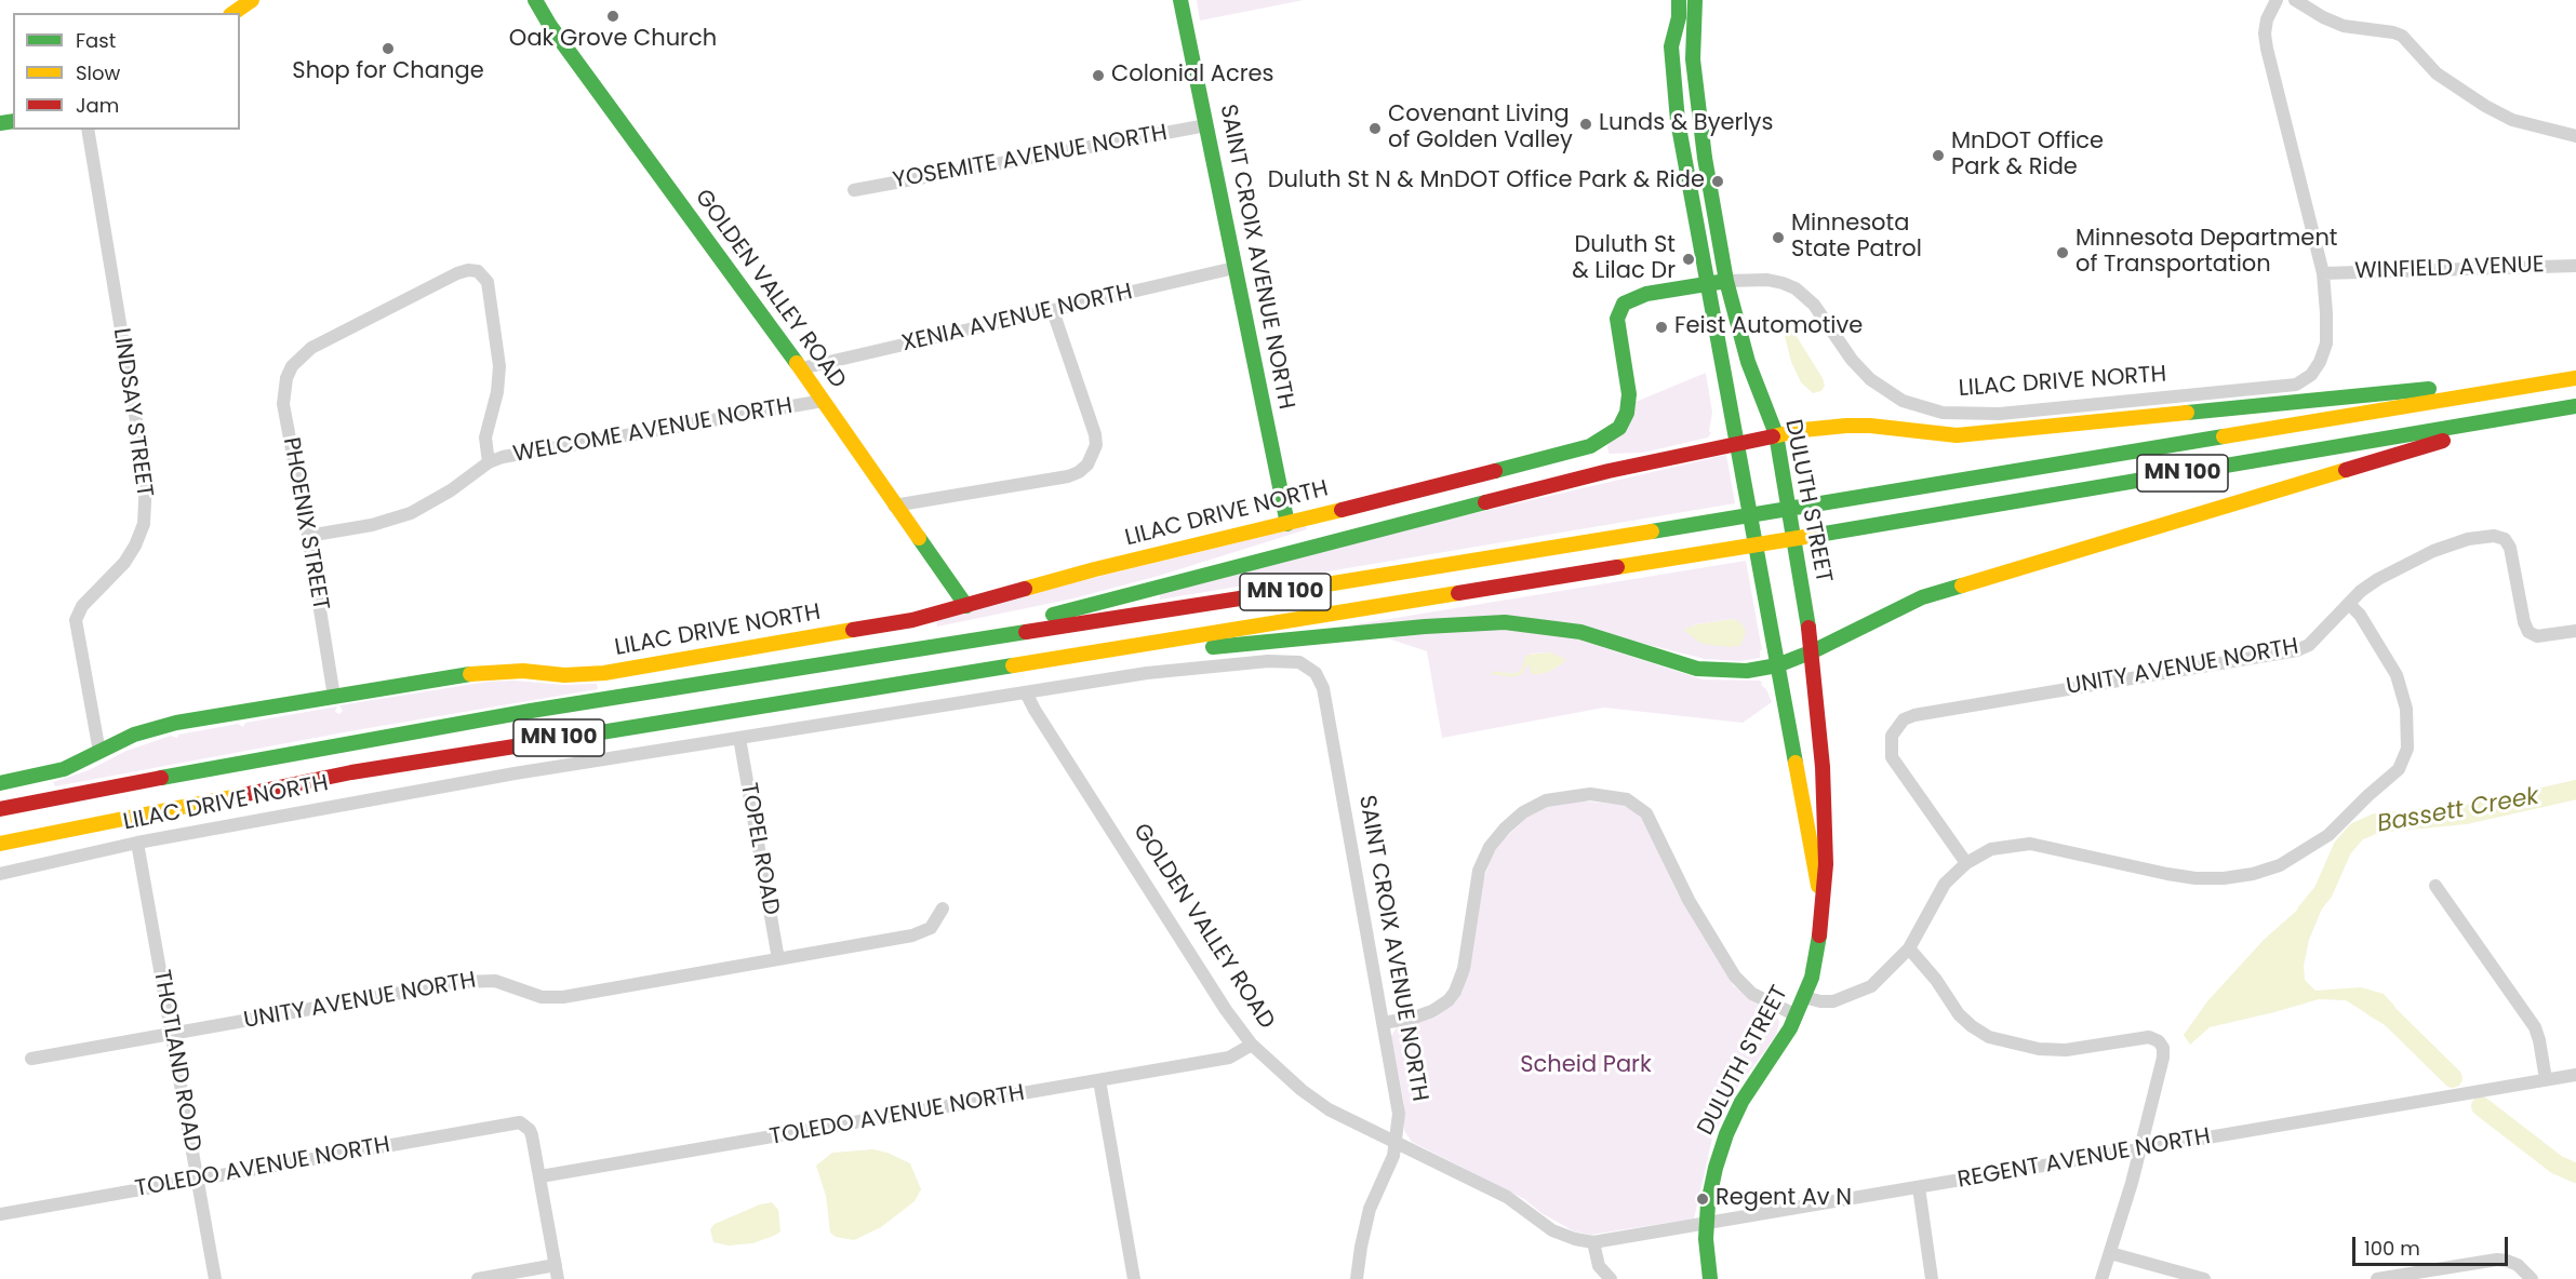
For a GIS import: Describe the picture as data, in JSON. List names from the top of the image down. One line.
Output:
{"streets":{"main road":["SAINT CROIX AVENUE NORTH","GOLDEN VALLEY ROAD","LILAC DRIVE NORTH","MN 100","DULUTH STREET"],"street":["YOSEMITE AVENUE NORTH","WINFIELD AVENUE","XENIA AVENUE NORTH","LINDSAY STREET","WELCOME AVENUE NORTH","PHOENIX STREET","UNITY AVENUE NORTH","TOPEL ROAD","THOTLAND ROAD","TOLEDO AVENUE NORTH","REGENT AVENUE NORTH"]},"crossings":[["YOSEMITE AVENUE NORTH","SAINT CROIX AVENUE NORTH"],["SAINT CROIX AVENUE NORTH","GOLDEN VALLEY ROAD"],["SAINT CROIX AVENUE NORTH","XENIA AVENUE NORTH"],["SAINT CROIX AVENUE NORTH","LILAC DRIVE NORTH"],["WINFIELD AVENUE","LILAC DRIVE NORTH"],["GOLDEN VALLEY ROAD","XENIA AVENUE NORTH"],["GOLDEN VALLEY ROAD","LILAC DRIVE NORTH"],["GOLDEN VALLEY ROAD","WELCOME AVENUE NORTH"],["GOLDEN VALLEY ROAD","TOLEDO AVENUE NORTH"],["GOLDEN VALLEY ROAD","REGENT AVENUE NORTH"],["LILAC DRIVE NORTH","LINDSAY STREET"],["LILAC DRIVE NORTH","DULUTH STREET"],["LILAC DRIVE NORTH","PHOENIX STREET"],["LILAC DRIVE NORTH","TOPEL ROAD"],["LILAC DRIVE NORTH","THOTLAND ROAD"],["WELCOME AVENUE NORTH","PHOENIX STREET"],["DULUTH STREET","REGENT AVENUE NORTH"],["UNITY AVENUE NORTH","TOPEL ROAD"],["UNITY AVENUE NORTH","THOTLAND ROAD"],["THOTLAND ROAD","TOLEDO AVENUE NORTH"]],"water":["Bassett Creek"],"parks":["Scheid Park"],"places":["Oak Grove Church","Shop for Change","Colonial Acres","Lunds & Byerlys","Covenant Living of Golden Valley","MnDOT Office Park & Ride","Duluth St N & MnDOT Office Park & Ride","Minnesota State Patrol","Minnesota Department of Transportation","Duluth St & Lilac Dr","Feist Automotive","Regent Av N"],"legend":["Fast","Slow","Jam"],"scale_bar":"100 m"}
